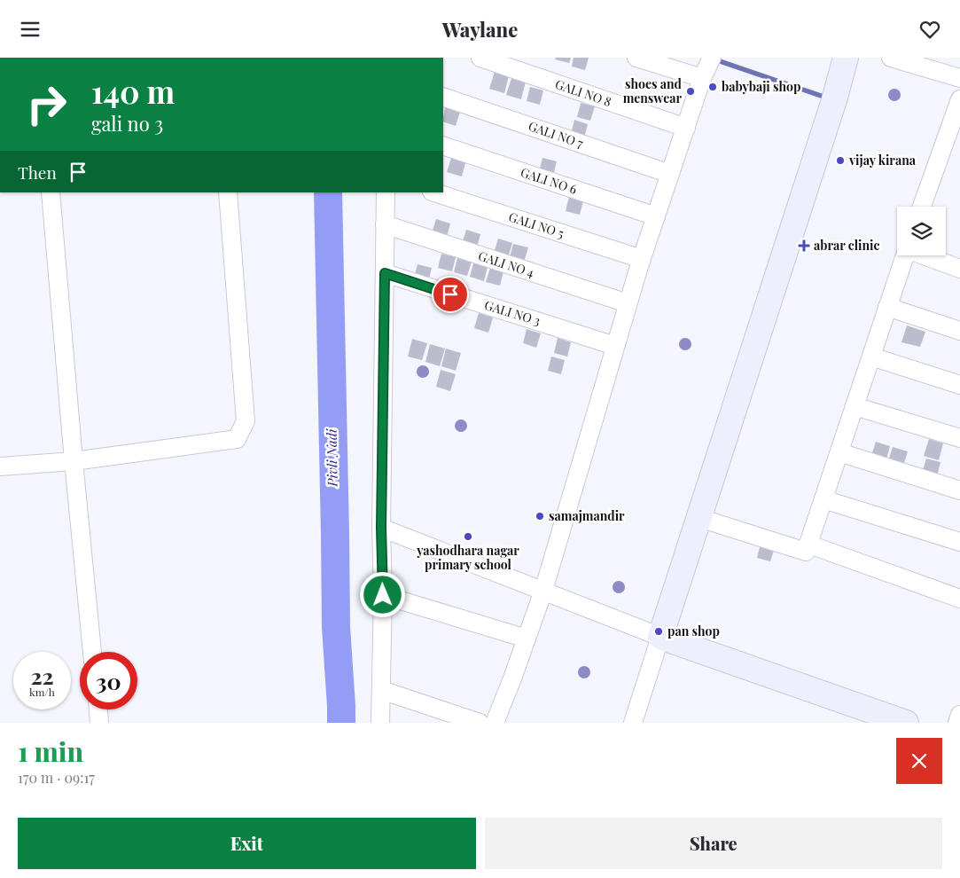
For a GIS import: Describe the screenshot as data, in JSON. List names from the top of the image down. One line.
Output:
{"streets":{"street":["GALI NO 8","GALI NO 7","GALI NO 6","GALI NO 5","GALI NO 4","GALI NO 3"]},"water":["Pivli Nadi"],"places":{"other":["babybaji shop","shoes and menswear","vijay kirana","samajmandir","yashodhara nagar primary school","pan shop"],"health":["abrar clinic"]},"page":{"header":"Waylane","turn":["140 m","gali no 3"],"then":"Then","speed":"22 km/h","limit":"30","heading":["1 min","170 m · 09:17"],"buttons":["Exit","Share"]}}
